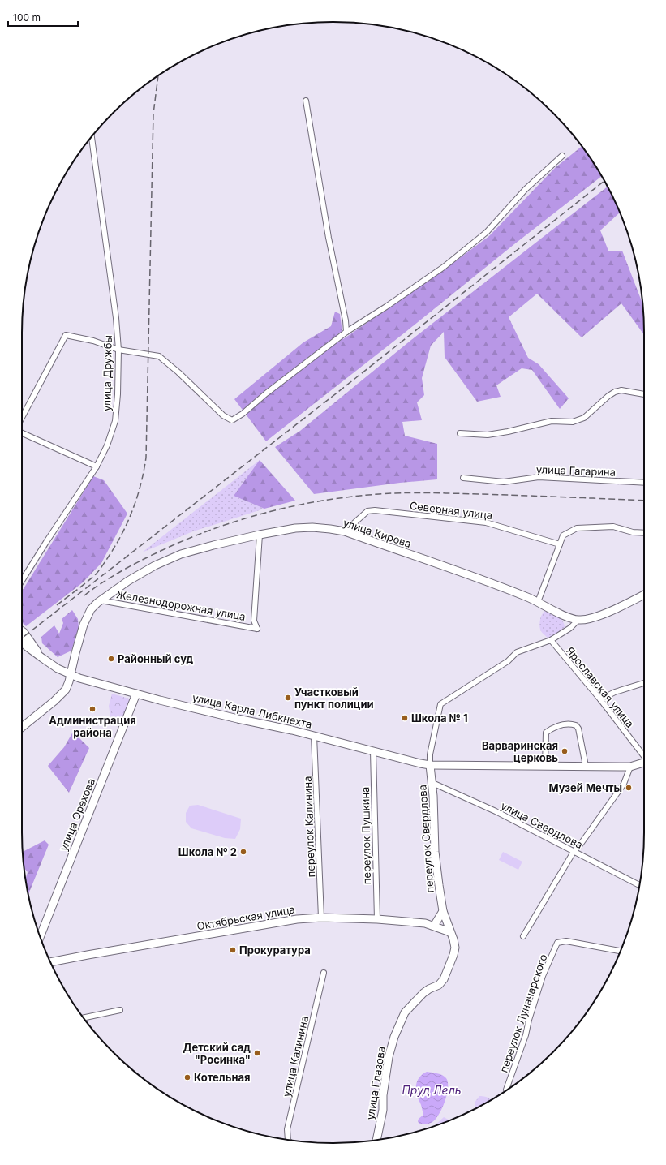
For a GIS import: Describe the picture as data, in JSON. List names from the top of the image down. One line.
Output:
{"streets":{"street":["улица Дружбы","улица Гагарина","Северная улица","улица Кирова","Железнодорожная улица","Ярославская улица","улица Карла Либкнехта","улица Орехова","улица Свердлова","переулок Калинина","переулок Пушкина","переулок Свердлова","Октябрьская улица","переулок Луначарского","улица Калинина","улица Глазова"]},"crossings":[["Северная улица","улица Кирова"],["улица Кирова","Железнодорожная улица"],["улица Кирова","улица Карла Либкнехта"],["улица Карла Либкнехта","улица Орехова"],["улица Карла Либкнехта","переулок Калинина"],["улица Карла Либкнехта","переулок Пушкина"],["улица Карла Либкнехта","переулок Свердлова"],["улица Свердлова","переулок Свердлова"],["переулок Калинина","Октябрьская улица"],["переулок Пушкина","Октябрьская улица"],["переулок Свердлова","Октябрьская улица"],["переулок Свердлова","улица Глазова"],["Октябрьская улица","улица Глазова"]],"water":["Пруд Лель"],"places":["Районный суд","Участковый пункт полиции","Администрация района","Школа № 1","Варваринская церковь","Музей Мечты","Школа № 2","Прокуратура","Детский сад \"Росинка\"","Котельная"],"scale_bar":"100 m"}
